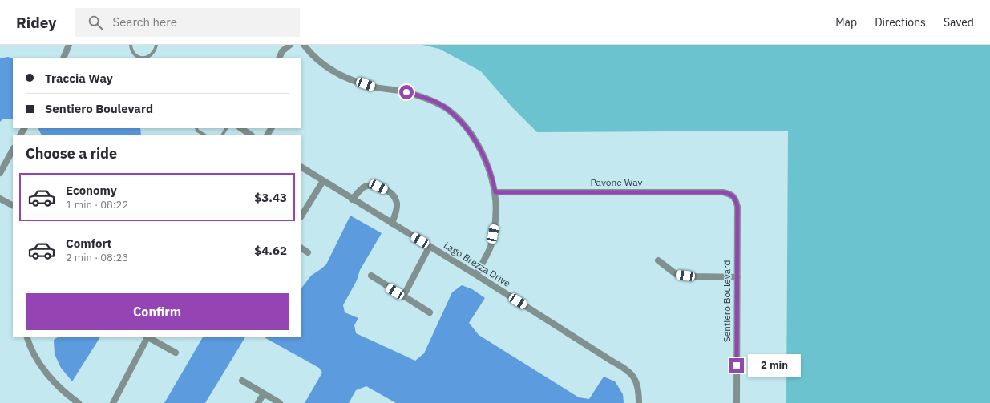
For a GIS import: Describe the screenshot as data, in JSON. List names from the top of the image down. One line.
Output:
{"streets":{"street":["Pavone Way","Lago Brezza Drive","Sentiero Boulevard"]},"crossings":[["Pavone Way","Sentiero Boulevard"]],"page":{"header":"Ridey","search":"Search here","nav":["Map","Directions","Saved"],"banner":["Traccia Way","Sentiero Boulevard"],"heading":"Choose a ride","list":[{"name":"Economy","note":"1 min · 08:22","value":"$3.43"},{"name":"Comfort","note":"2 min · 08:23","value":"$4.62"}],"buttons":"Confirm","bubble":"2 min"}}
